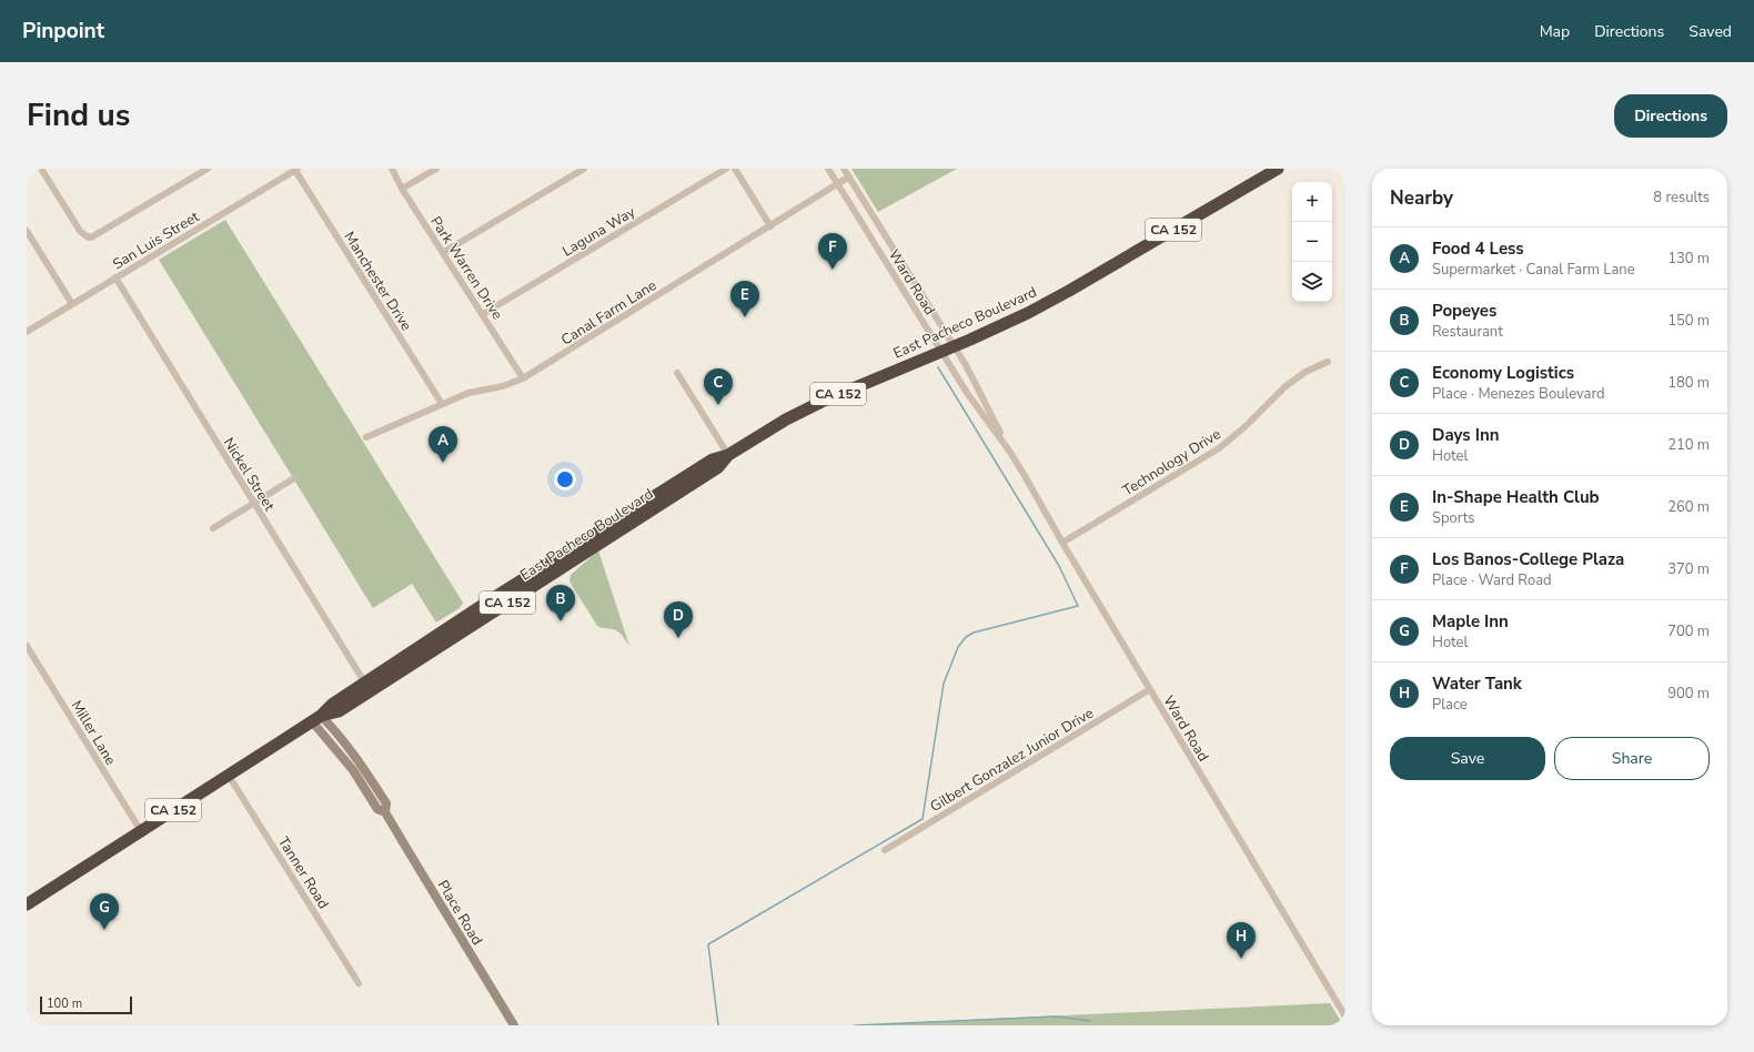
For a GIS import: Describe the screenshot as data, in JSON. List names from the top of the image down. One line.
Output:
{"streets":{"highway":["CA 152","East Pacheco Boulevard"],"street":["Laguna Way","San Luis Street","Park Warren Drive","Manchester Drive","Ward Road","Canal Farm Lane","Technology Drive","Nickel Street","Miller Lane","Gilbert Gonzalez Junior Drive","Tanner Road","Place Road"]},"crossings":[["Laguna Way","Park Warren Drive"],["San Luis Street","Manchester Drive"],["San Luis Street","Nickel Street"],["Park Warren Drive","Canal Farm Lane"],["Manchester Drive","Canal Farm Lane"],["Ward Road","Canal Farm Lane"],["Ward Road","East Pacheco Boulevard"],["Ward Road","Technology Drive"],["Ward Road","Gilbert Gonzalez Junior Drive"],["East Pacheco Boulevard","Nickel Street"],["East Pacheco Boulevard","Miller Lane"],["East Pacheco Boulevard","Tanner Road"],["East Pacheco Boulevard","Place Road"]],"scale_bar":"100 m","page":{"header":"Pinpoint","nav":["Map","Directions","Saved"],"title":"Find us","buttons":["Directions",["Save","Share"]],"heading":["Nearby","8 results"],"map_buttons":["+","−"],"list":[{"mark":"A","name":"Food 4 Less","note":"Supermarket · Canal Farm Lane","value":"130 m"},{"mark":"B","name":"Popeyes","note":"Restaurant","value":"150 m"},{"mark":"C","name":"Economy Logistics","note":"Place · Menezes Boulevard","value":"180 m"},{"mark":"D","name":"Days Inn","note":"Hotel","value":"210 m"},{"mark":"E","name":"In-Shape Health Club","note":"Sports","value":"260 m"},{"mark":"F","name":"Los Banos-College Plaza","note":"Place · Ward Road","value":"370 m"},{"mark":"G","name":"Maple Inn","note":"Hotel","value":"700 m"},{"mark":"H","name":"Water Tank","note":"Place","value":"900 m"}],"pins":["F","E","C","A","B","D","G","H"],"scale":"100 m"}}
